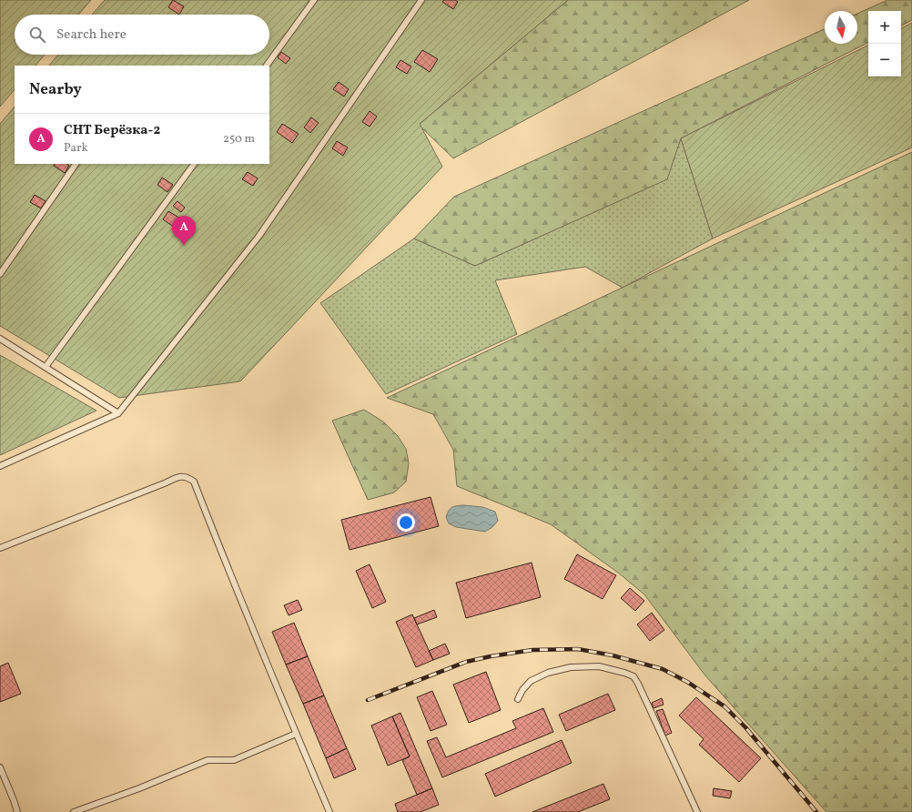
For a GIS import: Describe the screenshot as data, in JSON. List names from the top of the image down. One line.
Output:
{"north":"bottom","page":{"map_buttons":["+","−"],"search":"Search here","heading":"Nearby","list":[{"mark":"A","name":"СНТ Берёзка-2","note":"Park","value":"250 m"}],"pins":"A"}}
